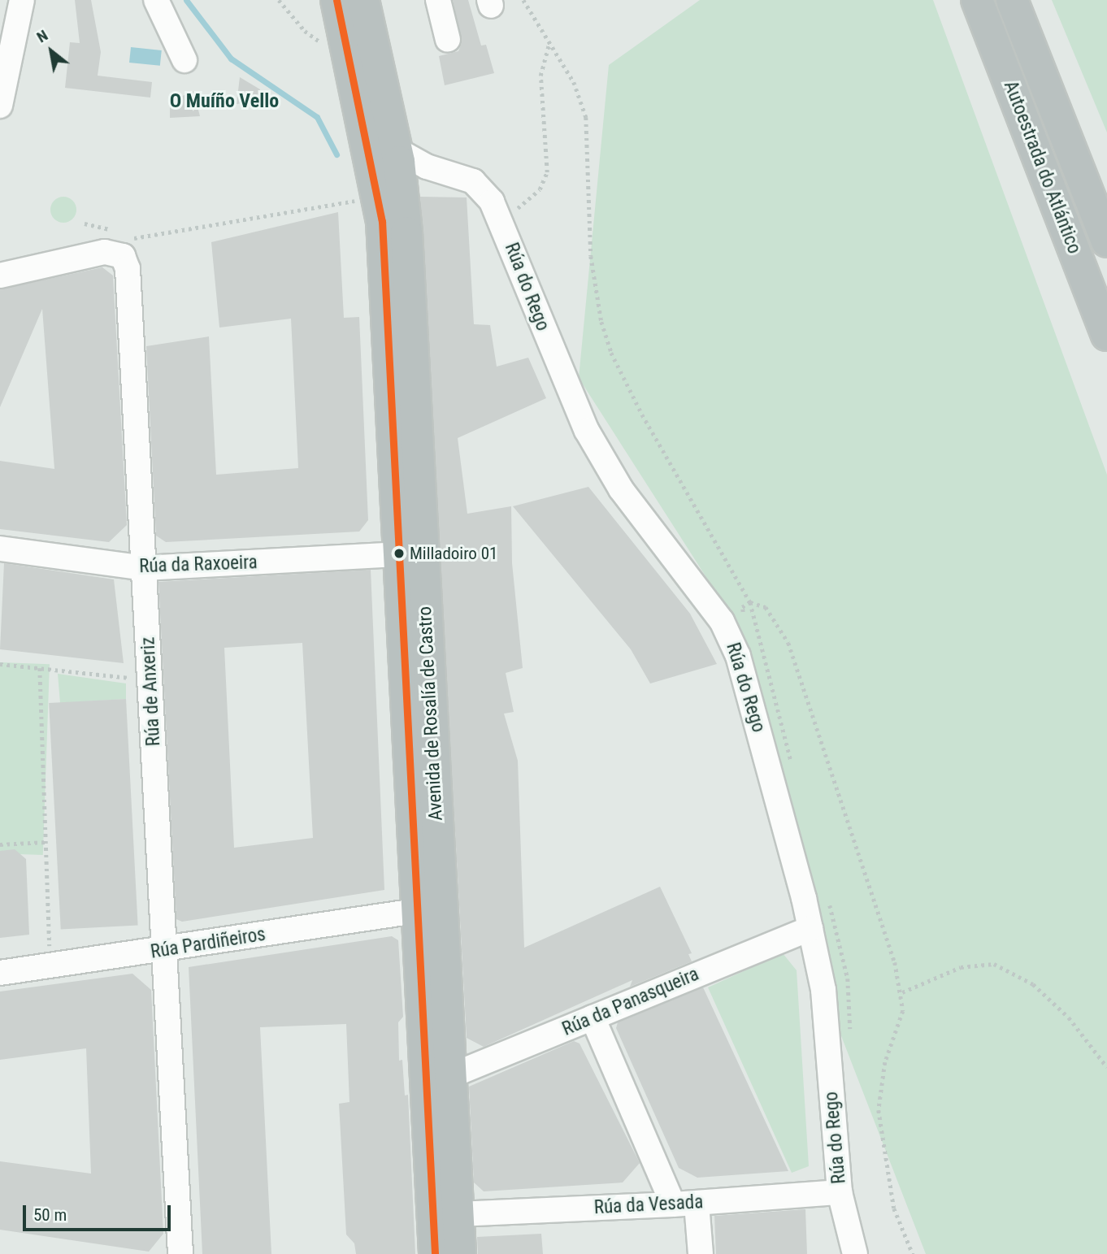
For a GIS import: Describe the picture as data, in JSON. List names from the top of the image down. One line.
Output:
{"streets":{"highway":["Autoestrada do Atlántico","Avenida de Rosalía de Castro"],"street":["Rúa do Rego","Rúa da Raxoeira","Rúa de Anxeriz","Rúa Pardiñeiros","Rúa da Panasqueira","Rúa da Vesada"]},"crossings":[["Rúa do Rego","Avenida de Rosalía de Castro"],["Rúa do Rego","Rúa da Panasqueira"],["Rúa do Rego","Rúa da Vesada"],["Rúa da Raxoeira","Rúa de Anxeriz"],["Rúa da Raxoeira","Avenida de Rosalía de Castro"],["Rúa de Anxeriz","Rúa Pardiñeiros"],["Avenida de Rosalía de Castro","Rúa Pardiñeiros"],["Avenida de Rosalía de Castro","Rúa da Panasqueira"],["Avenida de Rosalía de Castro","Rúa da Vesada"]],"districts":["O Muíño Vello"],"places":["Milladoiro 01"],"scale_bar":"50 m","north":"top left"}
